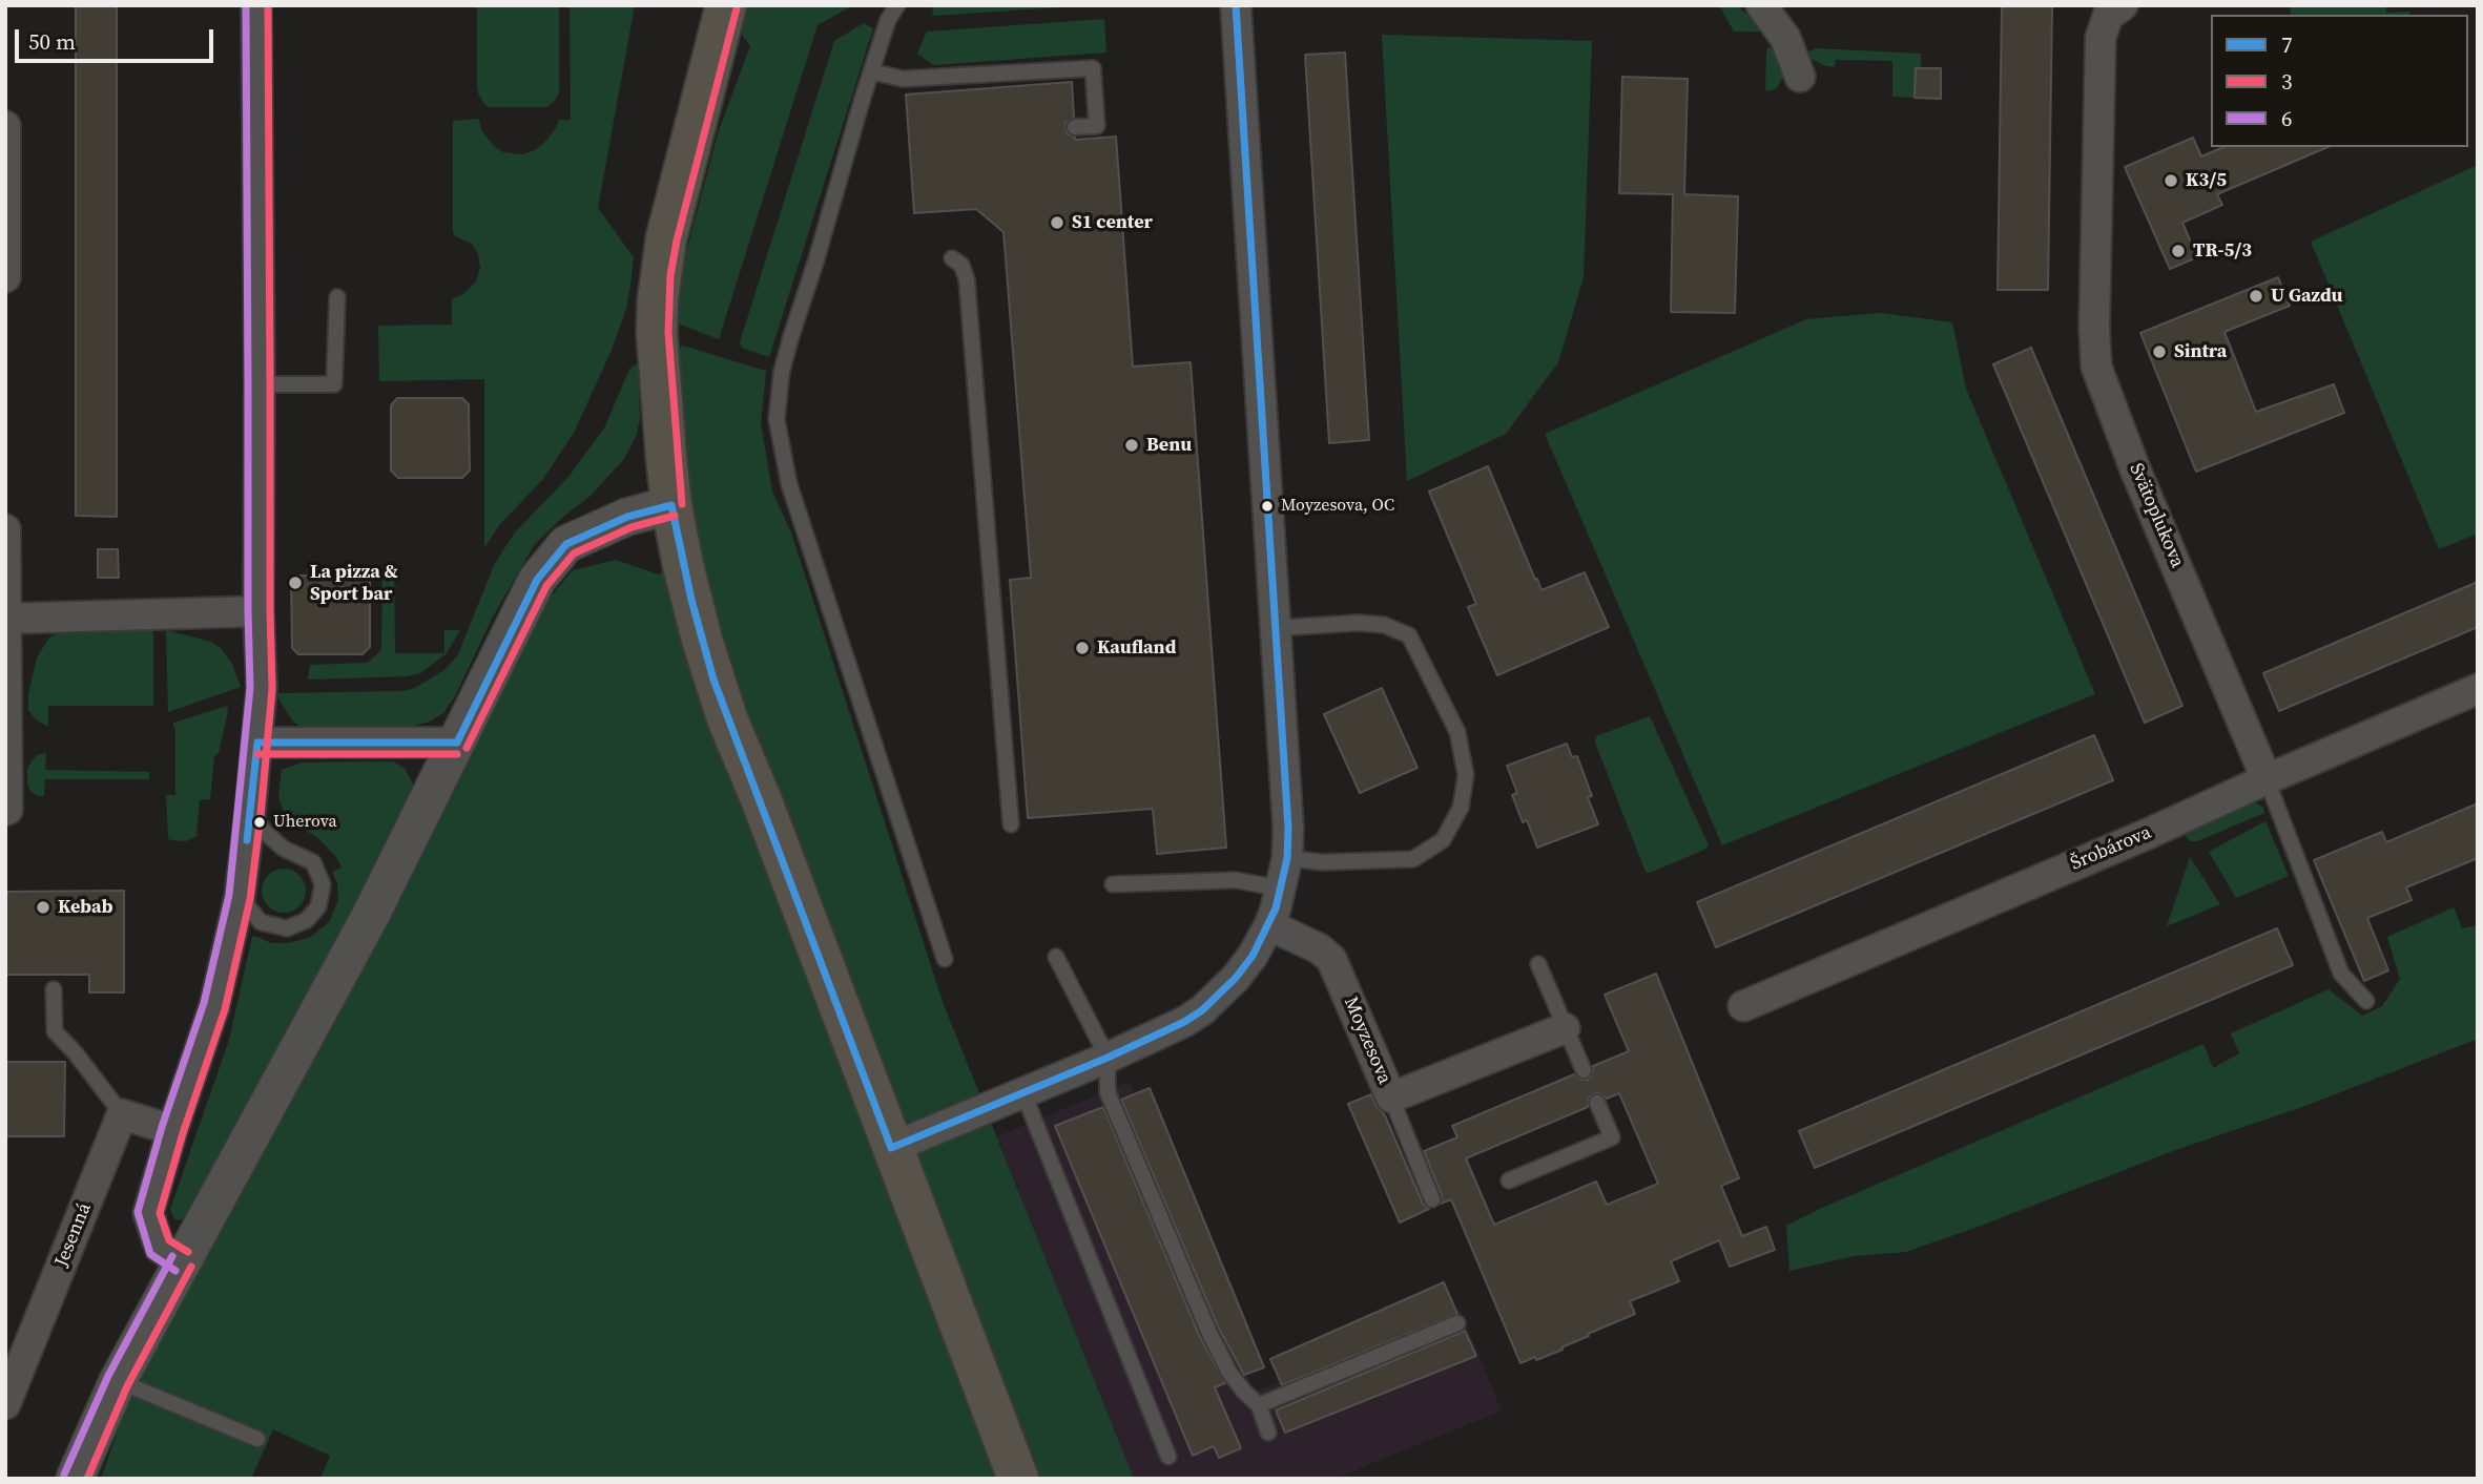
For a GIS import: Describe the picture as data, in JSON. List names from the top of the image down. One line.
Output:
{"streets":{"street":["Svätoplukova","Šrobárova","Moyzesova","Jesenná"]},"crossings":[["Svätoplukova","Šrobárova"]],"places":["K3/5","S1 center","TR-5/3","U Gazdu","Sintra","Benu","Moyzesova, OC","La pizza & Sport bar","Kaufland","Uherova","Kebab"],"lines":["transit line 7","transit line 3","transit line 6"],"legend":["7","3","6"],"scale_bar":"50 m"}
